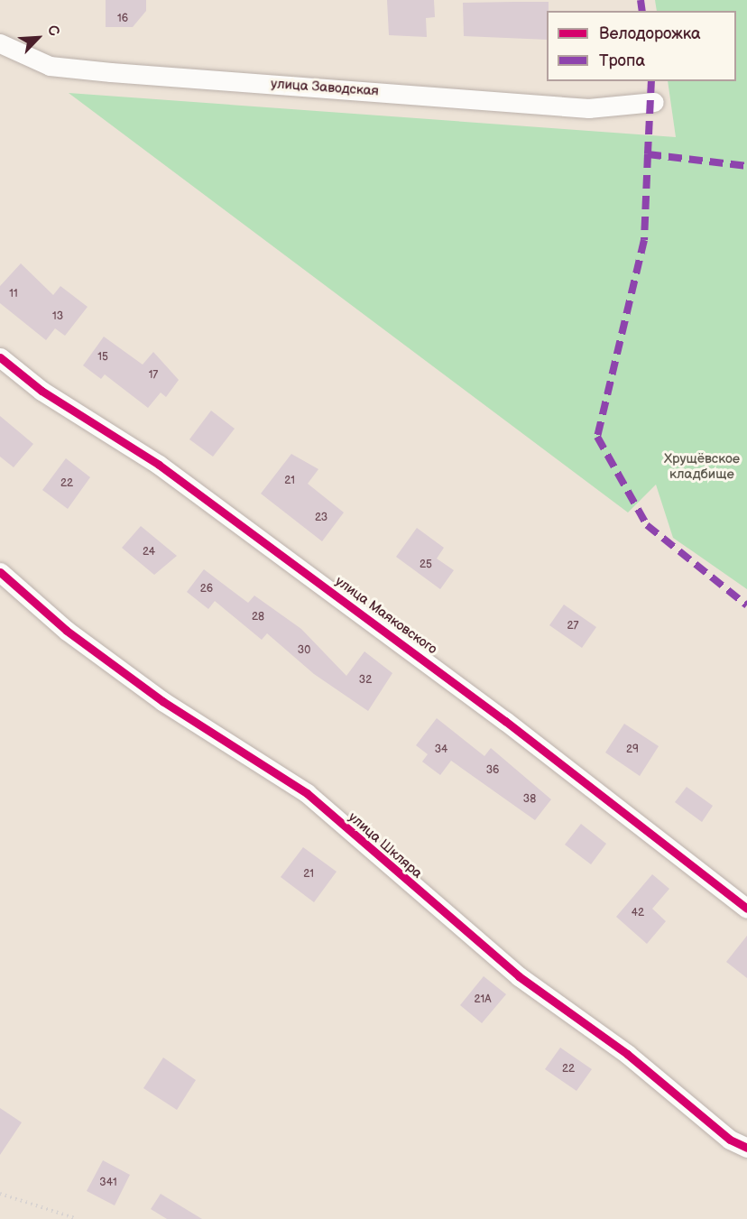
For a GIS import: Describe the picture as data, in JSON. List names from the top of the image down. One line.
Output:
{"streets":{"street":["улица Заводская","улица Маяковского","улица Шкляра"]},"parks":["Хрущёвское кладбище"],"house_numbers":["16","11","13","15","17","21","22","23","24","25","26","28","27","30","32","34","29","36","38","21","42","21А","22","341"],"legend":["Велодорожка","Тропа"],"north":"top right"}
